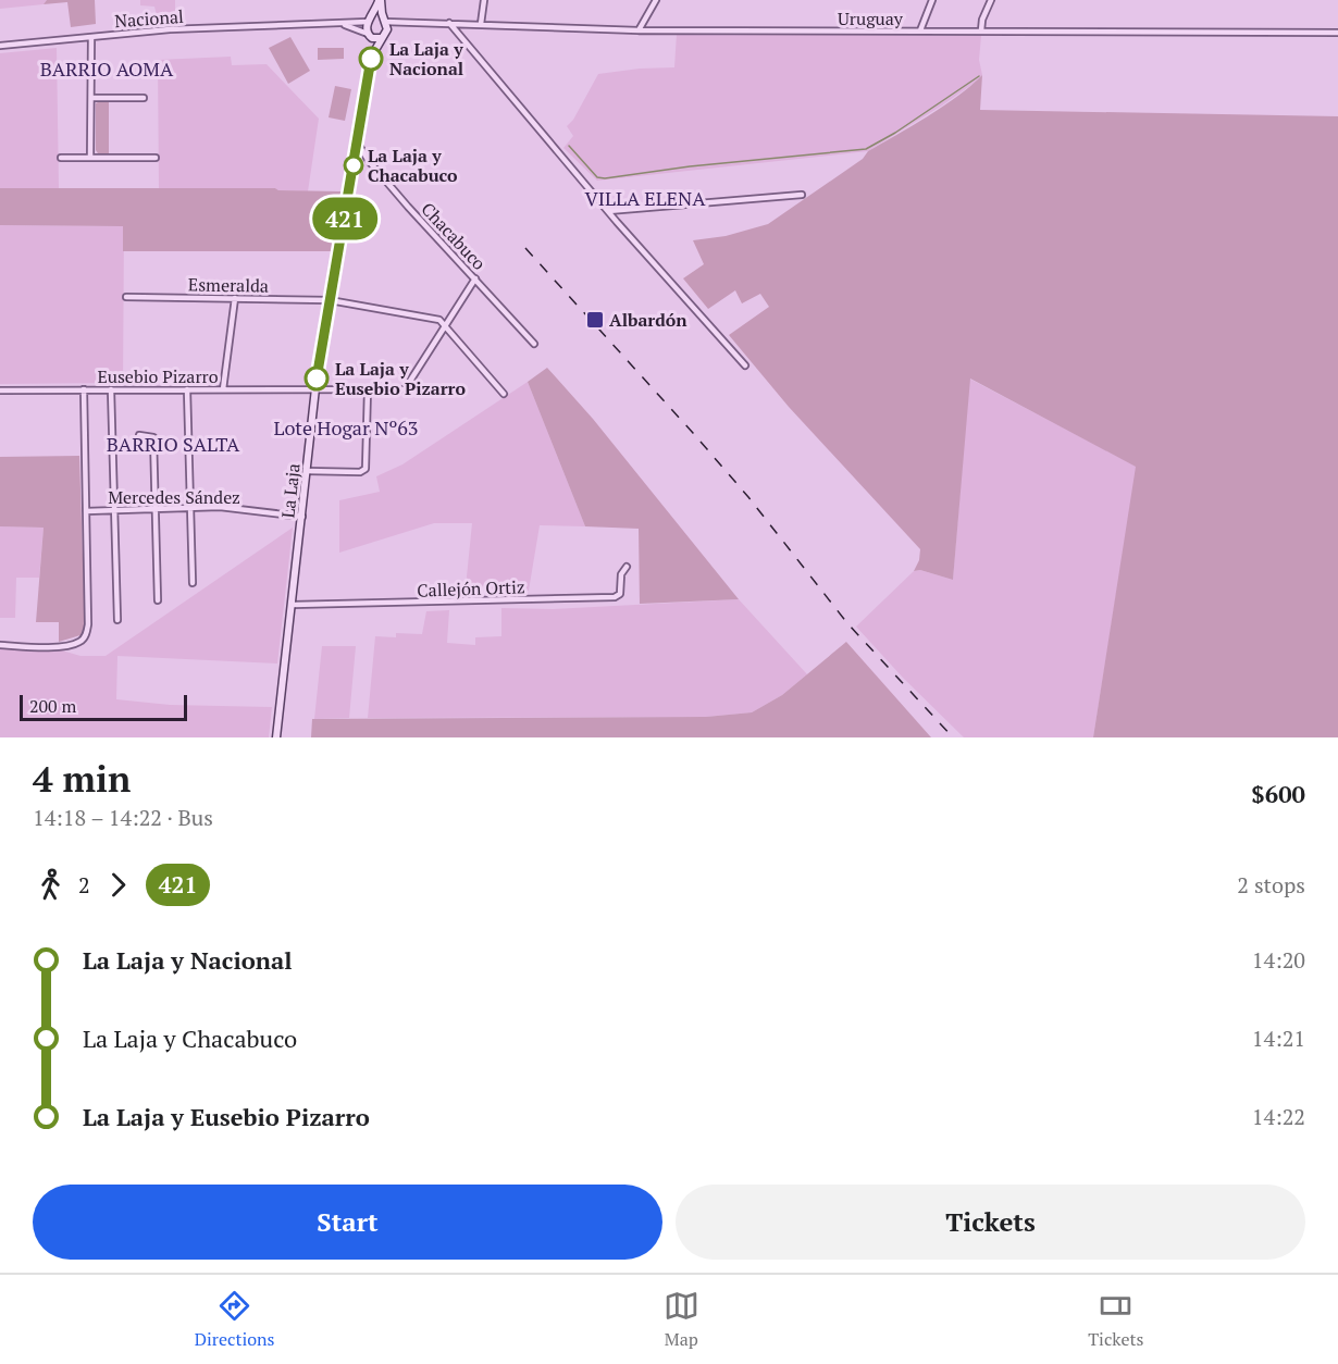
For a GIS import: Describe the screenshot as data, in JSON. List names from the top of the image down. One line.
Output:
{"streets":{"main road":["La Laja"],"street":["Nacional","Uruguay","Chacabuco","Esmeralda","Eusebio Pizarro","Mercedes Sández","Callejón Ortiz"]},"crossings":[["Nacional","Uruguay"],["Nacional","La Laja"],["Uruguay","La Laja"],["Chacabuco","La Laja"],["Esmeralda","Eusebio Pizarro"],["Esmeralda","La Laja"],["Eusebio Pizarro","La Laja"],["La Laja","Mercedes Sández"],["La Laja","Callejón Ortiz"]],"districts":["BARRIO AOMA","VILLA ELENA","Lote Hogar Nº63","BARRIO SALTA"],"places":{"other":["La Laja y Nacional","La Laja y Chacabuco","La Laja y Eusebio Pizarro"],"transit":["Albardón"]},"lines":["bus line 421"],"scale_bar":"200 m","page":{"on_map":"421","scale":"200 m","heading":["4 min","14:18 – 14:22 · Bus","$600"],"legs":["2","421","2 stops"],"list":[{"name":"La Laja y Nacional","value":"14:20"},{"name":"La Laja y Chacabuco","value":"14:21"},{"name":"La Laja y Eusebio Pizarro","value":"14:22"}],"buttons":["Start","Tickets"],"tabs":["Directions","Map","Tickets"]}}
